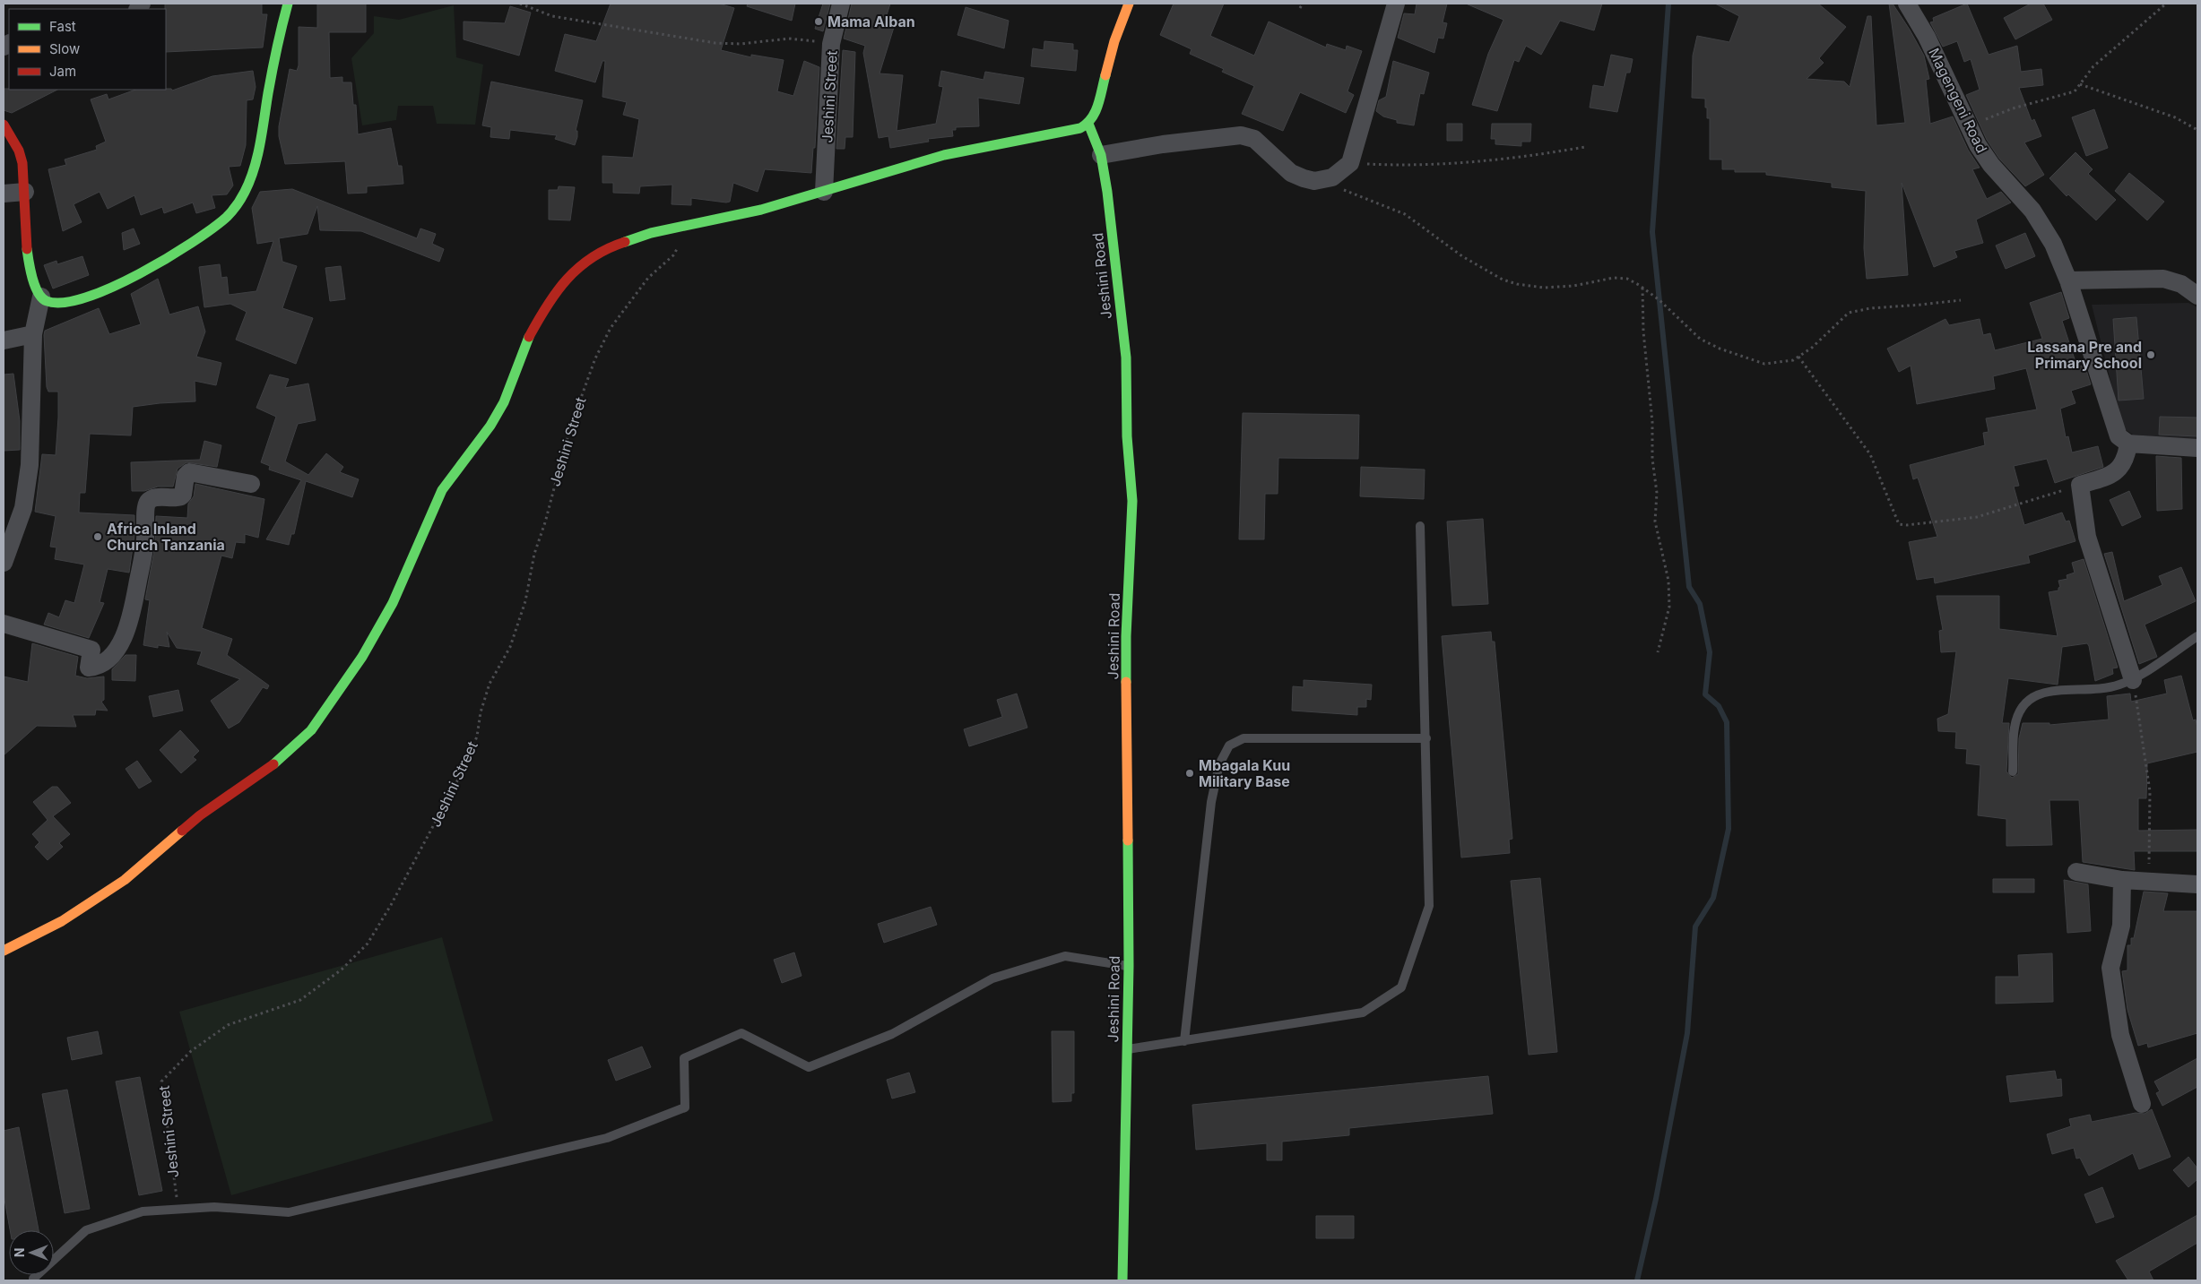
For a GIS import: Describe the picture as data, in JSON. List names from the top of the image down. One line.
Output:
{"streets":{"street":["Jeshini Street","Magengeni Road","Jeshini Road"]},"places":["Mama Alban","Lassana Pre and Primary School","Africa Inland Church Tanzania","Mbagala Kuu Military Base"],"legend":["Fast","Slow","Jam"],"north":"left"}
